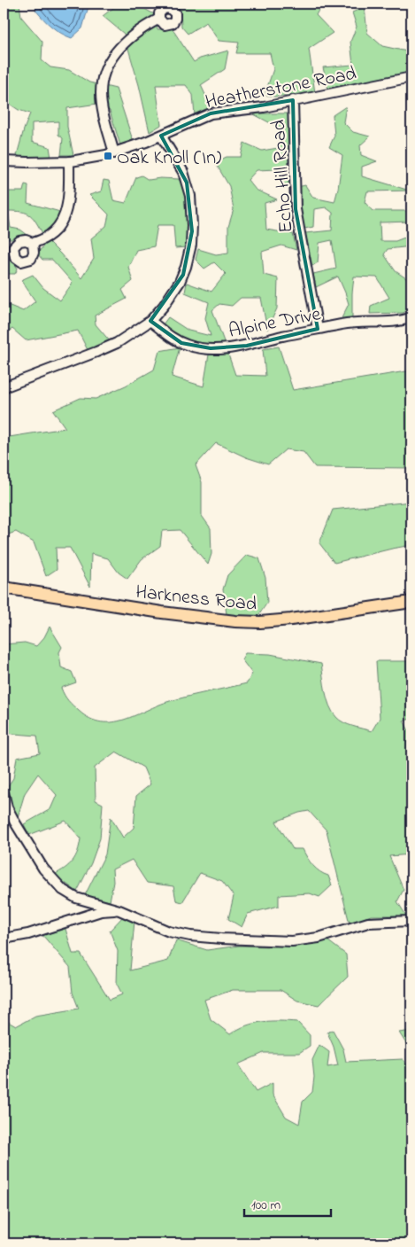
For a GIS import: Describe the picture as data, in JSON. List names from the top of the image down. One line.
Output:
{"streets":{"main road":["Harkness Road"],"street":["Heatherstone Road","Echo Hill Road","Alpine Drive"]},"crossings":[["Heatherstone Road","Echo Hill Road"],["Echo Hill Road","Alpine Drive"]],"places":{"transit":["Oak Knoll (In)"]},"scale_bar":"100 m"}
